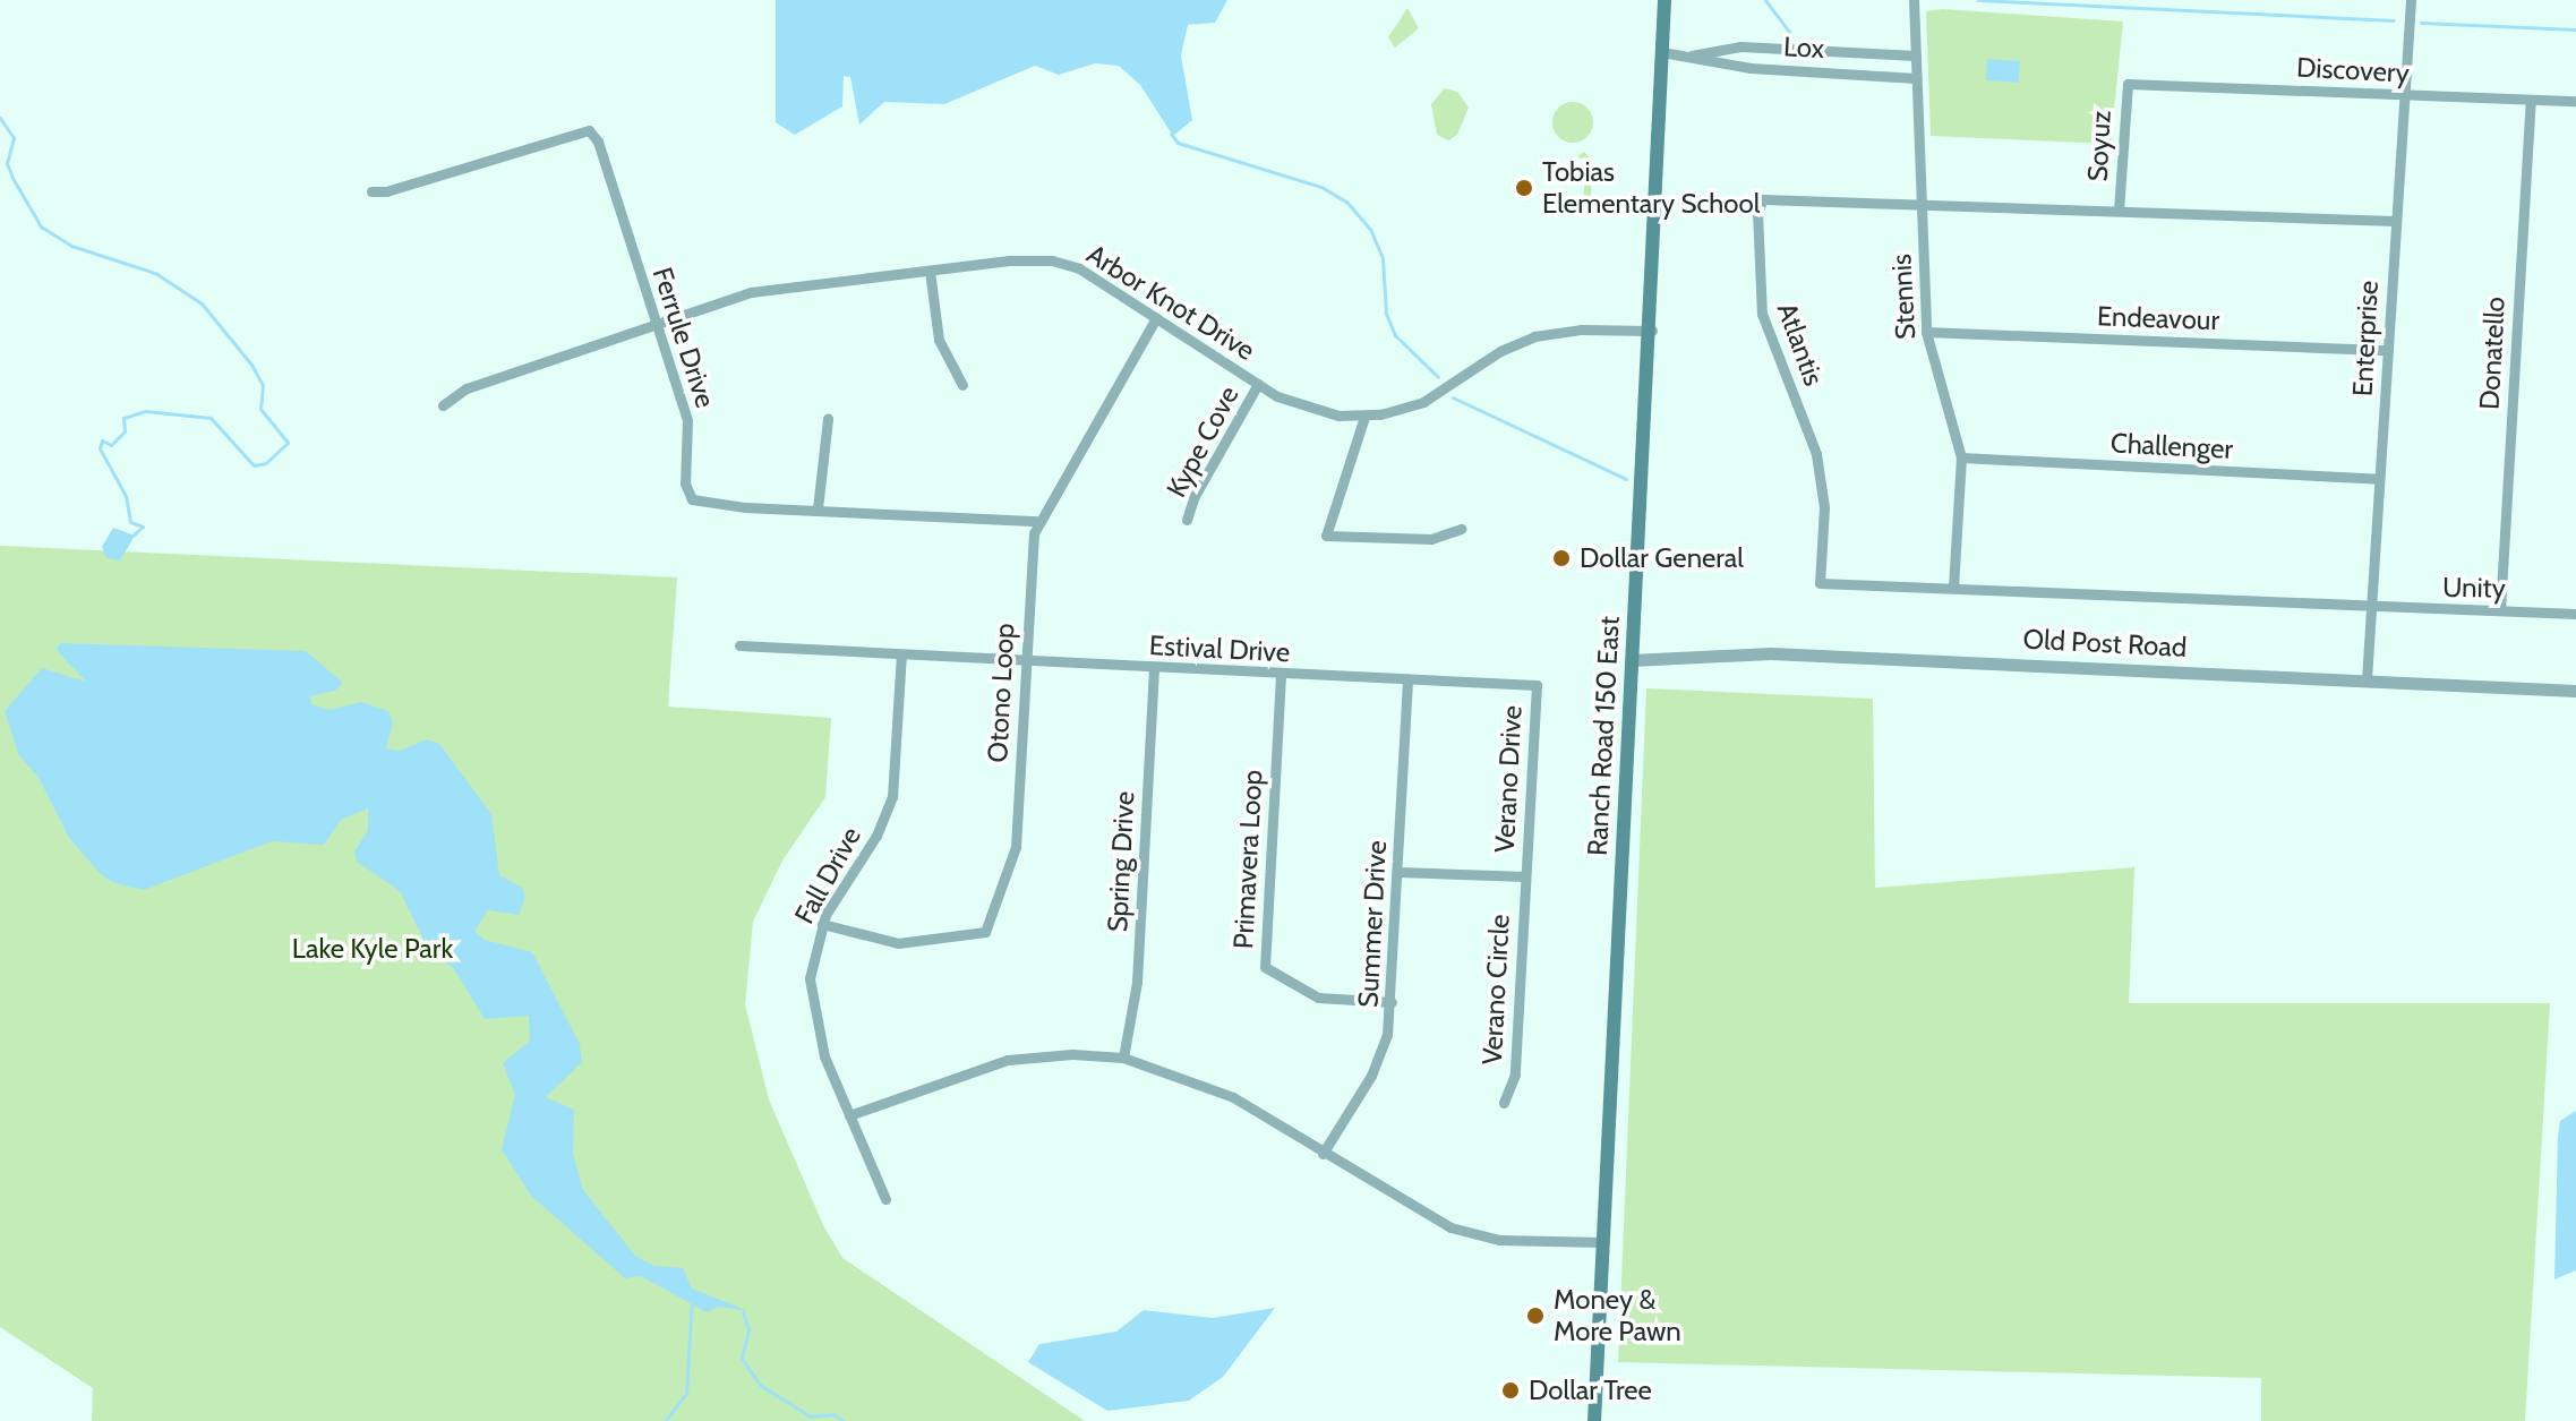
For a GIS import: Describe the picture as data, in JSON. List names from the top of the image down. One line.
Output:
{"streets":{"main road":["Ranch Road 150 East"],"street":["Lox","Discovery","Soyuz","Stennis","Arbor Knot Drive","Endeavour","Ferrule Drive","Enterprise","Atlantis","Donatello","Kype Cove","Challenger","Unity","Old Post Road","Estival Drive","Otono Loop","Verano Drive","Primavera Loop","Spring Drive","Fall Drive","Summer Drive","Verano Circle"]},"crossings":[["Lox","Stennis"],["Lox","Ranch Road 150 East"],["Discovery","Soyuz"],["Discovery","Enterprise"],["Discovery","Donatello"],["Soyuz","Atlantis"],["Stennis","Endeavour"],["Stennis","Atlantis"],["Stennis","Challenger"],["Arbor Knot Drive","Ferrule Drive"],["Arbor Knot Drive","Kype Cove"],["Arbor Knot Drive","Otono Loop"],["Arbor Knot Drive","Ranch Road 150 East"],["Endeavour","Enterprise"],["Ferrule Drive","Otono Loop"],["Enterprise","Atlantis"],["Enterprise","Challenger"],["Enterprise","Unity"],["Enterprise","Old Post Road"],["Atlantis","Unity"],["Donatello","Unity"],["Old Post Road","Ranch Road 150 East"],["Estival Drive","Otono Loop"],["Estival Drive","Verano Drive"],["Estival Drive","Primavera Loop"],["Estival Drive","Spring Drive"],["Estival Drive","Fall Drive"],["Estival Drive","Summer Drive"],["Otono Loop","Fall Drive"],["Verano Drive","Verano Circle"],["Primavera Loop","Summer Drive"]],"parks":["Lake Kyle Park"],"places":["Tobias Elementary School","Dollar General","Money & More Pawn","Dollar Tree"]}
